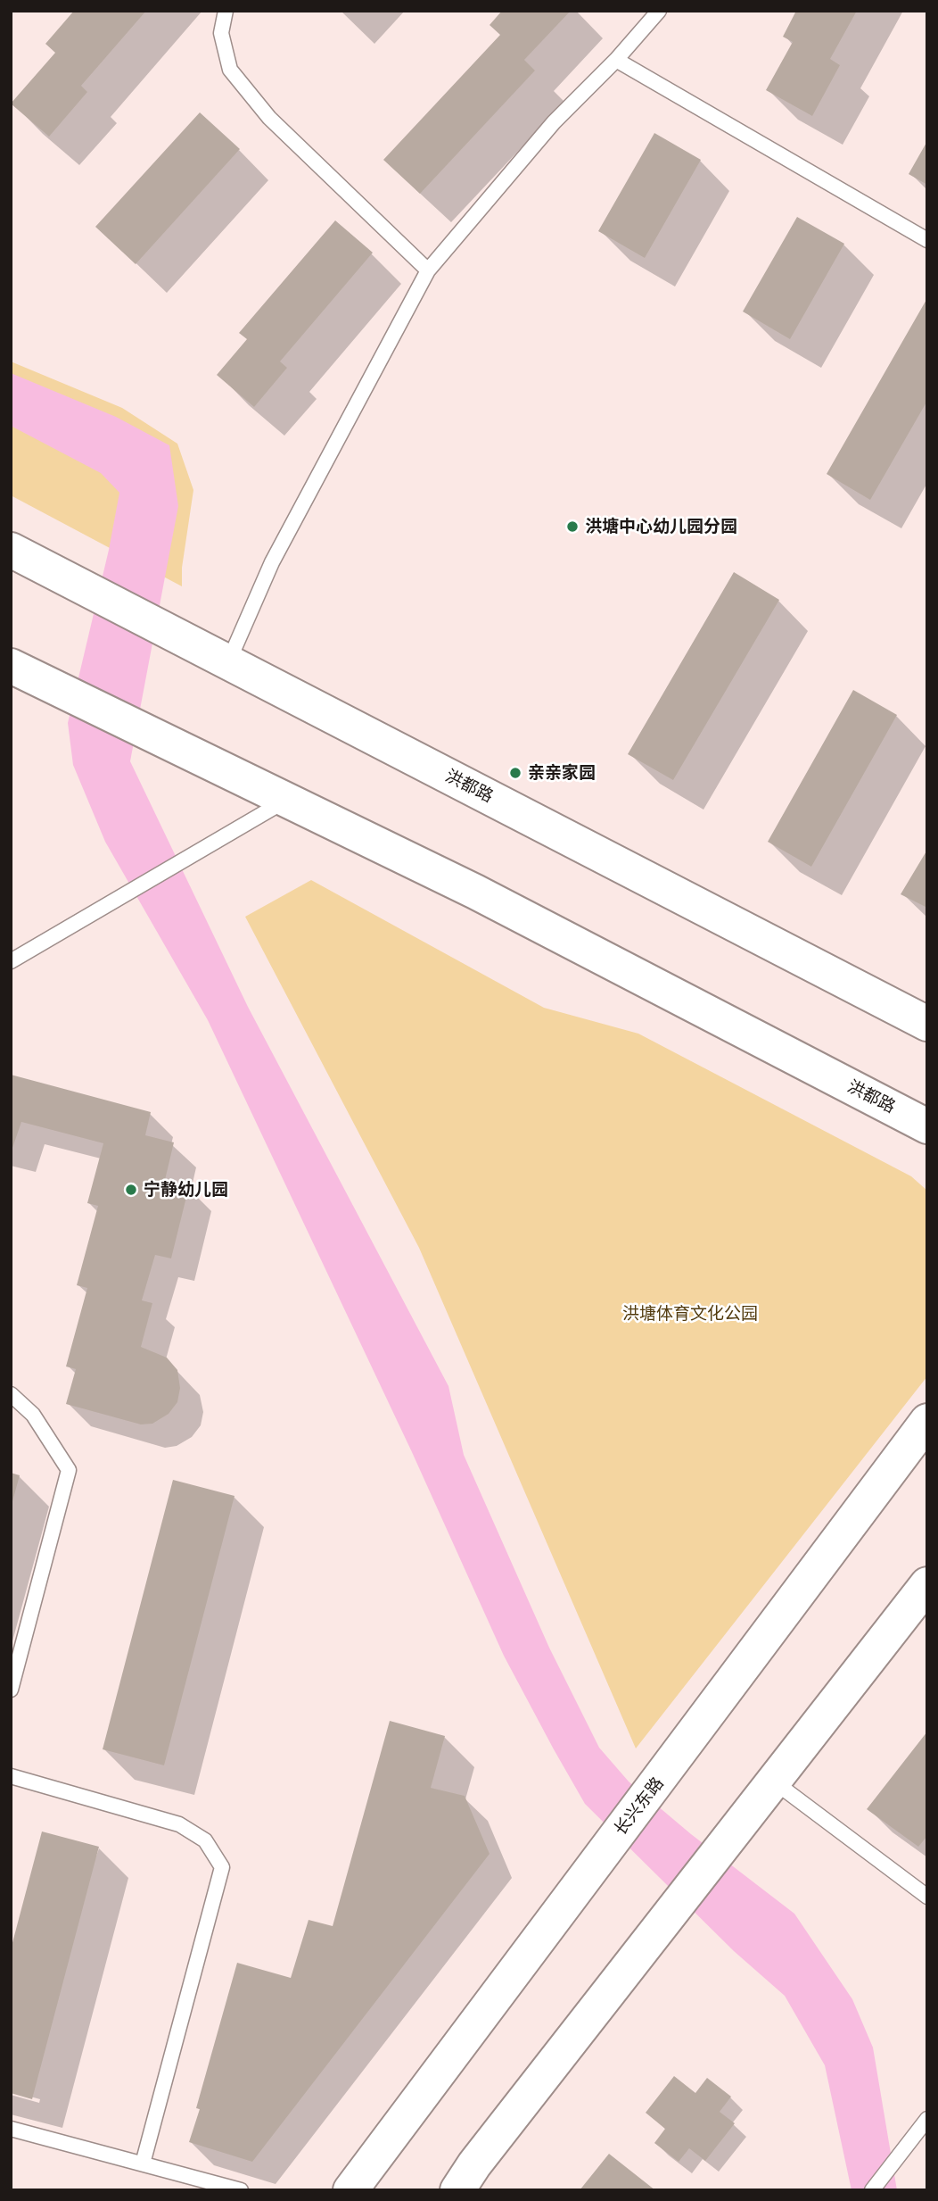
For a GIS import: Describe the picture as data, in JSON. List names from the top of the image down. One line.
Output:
{"streets":{"main road":["洪都路","长兴东路"]},"parks":["洪塘体育文化公园"],"places":["洪塘中心幼儿园分园","亲亲家园","宁静幼儿园"]}
